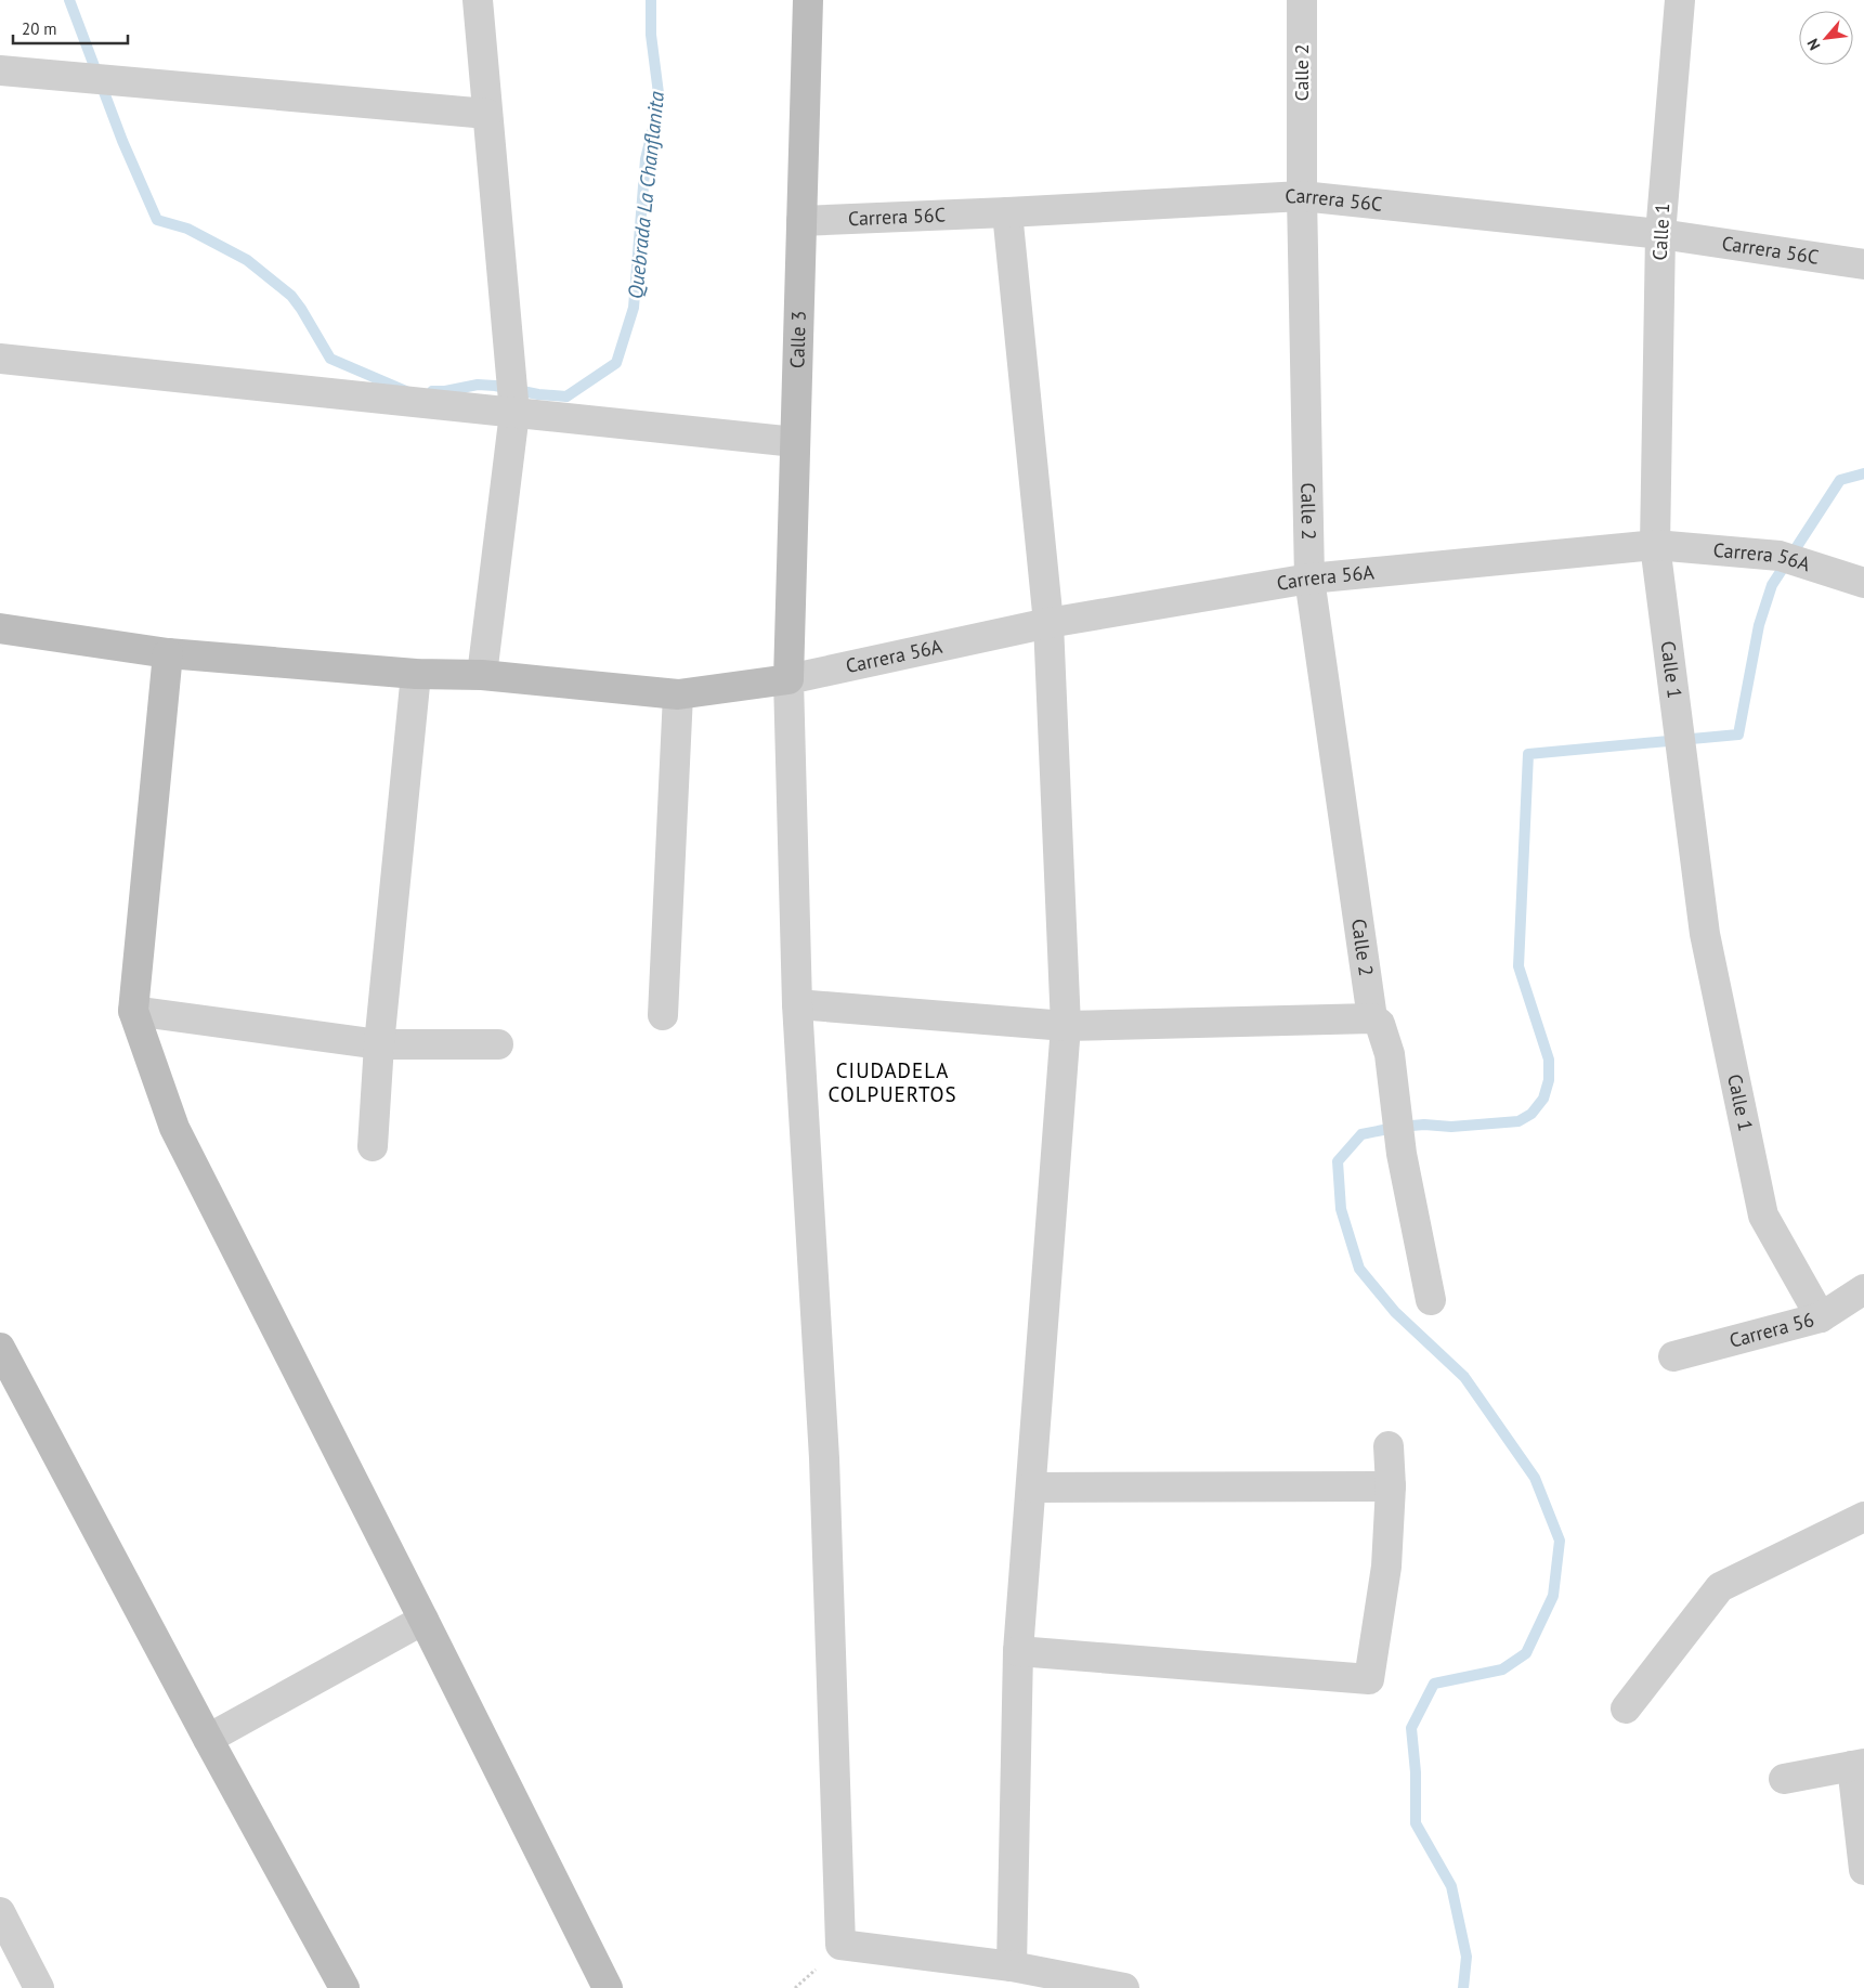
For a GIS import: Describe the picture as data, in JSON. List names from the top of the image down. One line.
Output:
{"streets":{"main road":["Calle 3"],"street":["Calle 2","Carrera 56C","Calle 1","Carrera 56A","Carrera 56"]},"crossings":[["Calle 2","Carrera 56C"],["Calle 2","Carrera 56A"],["Carrera 56C","Calle 1"],["Carrera 56C","Calle 3"],["Calle 1","Carrera 56A"],["Calle 1","Carrera 56"],["Calle 3","Carrera 56A"]],"districts":["CIUDADELA COLPUERTOS"],"water":["Quebrada La Chanflanita"],"scale_bar":"20 m","north":"bottom left"}
